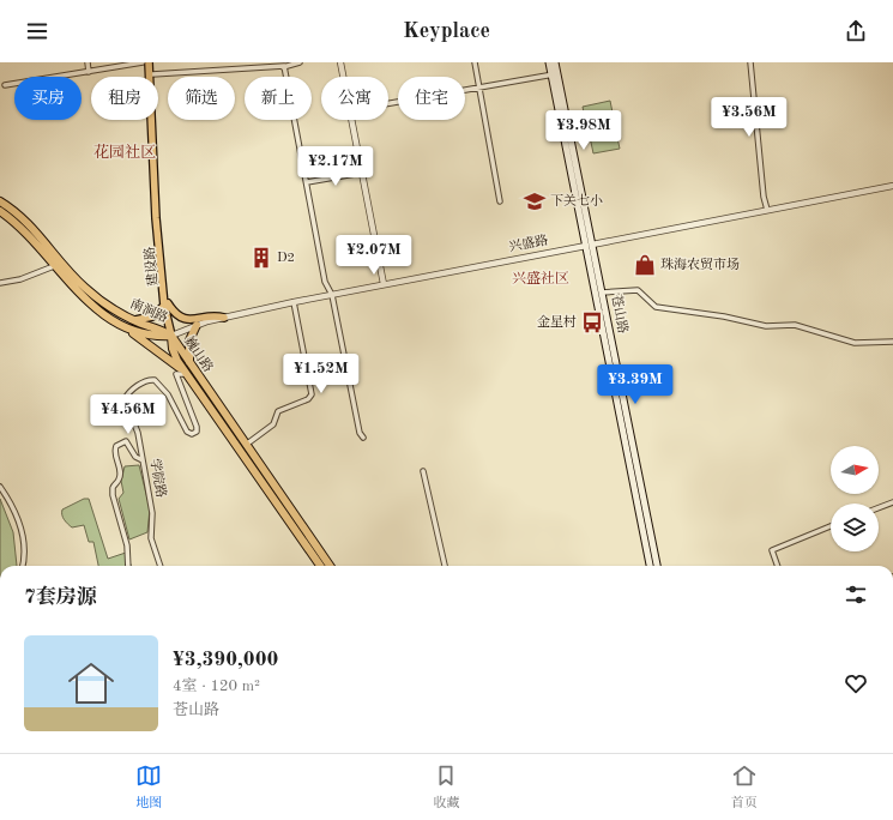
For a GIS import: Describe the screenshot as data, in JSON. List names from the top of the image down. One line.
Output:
{"streets":{"highway":["南涧路","巍山路"],"main road":["建设路","苍山路"],"street":["兴盛路","学院路"]},"crossings":[["兴盛路","建设路"],["兴盛路","南涧路"],["兴盛路","苍山路"],["兴盛路","巍山路"],["建设路","南涧路"],["建设路","巍山路"],["南涧路","巍山路"]],"districts":["花园社区","兴盛社区"],"places":{"school or university":["下关七小"],"building":["D2"],"shop":["珠海农贸市场"],"bus stop":["金星村"]},"north":"right","page":{"header":"Keyplace","chip":["买房","租房","筛选","新上","公寓","住宅"],"price":["¥3.56M","¥3.98M","¥2.17M","¥2.07M","¥1.52M","¥3.39M","¥4.56M"],"heading":"7套房源","list":[{"name":"¥3,390,000","note":"4室 · 120 m² · 苍山路"}],"tabs":["地图","收藏","首页"]}}
